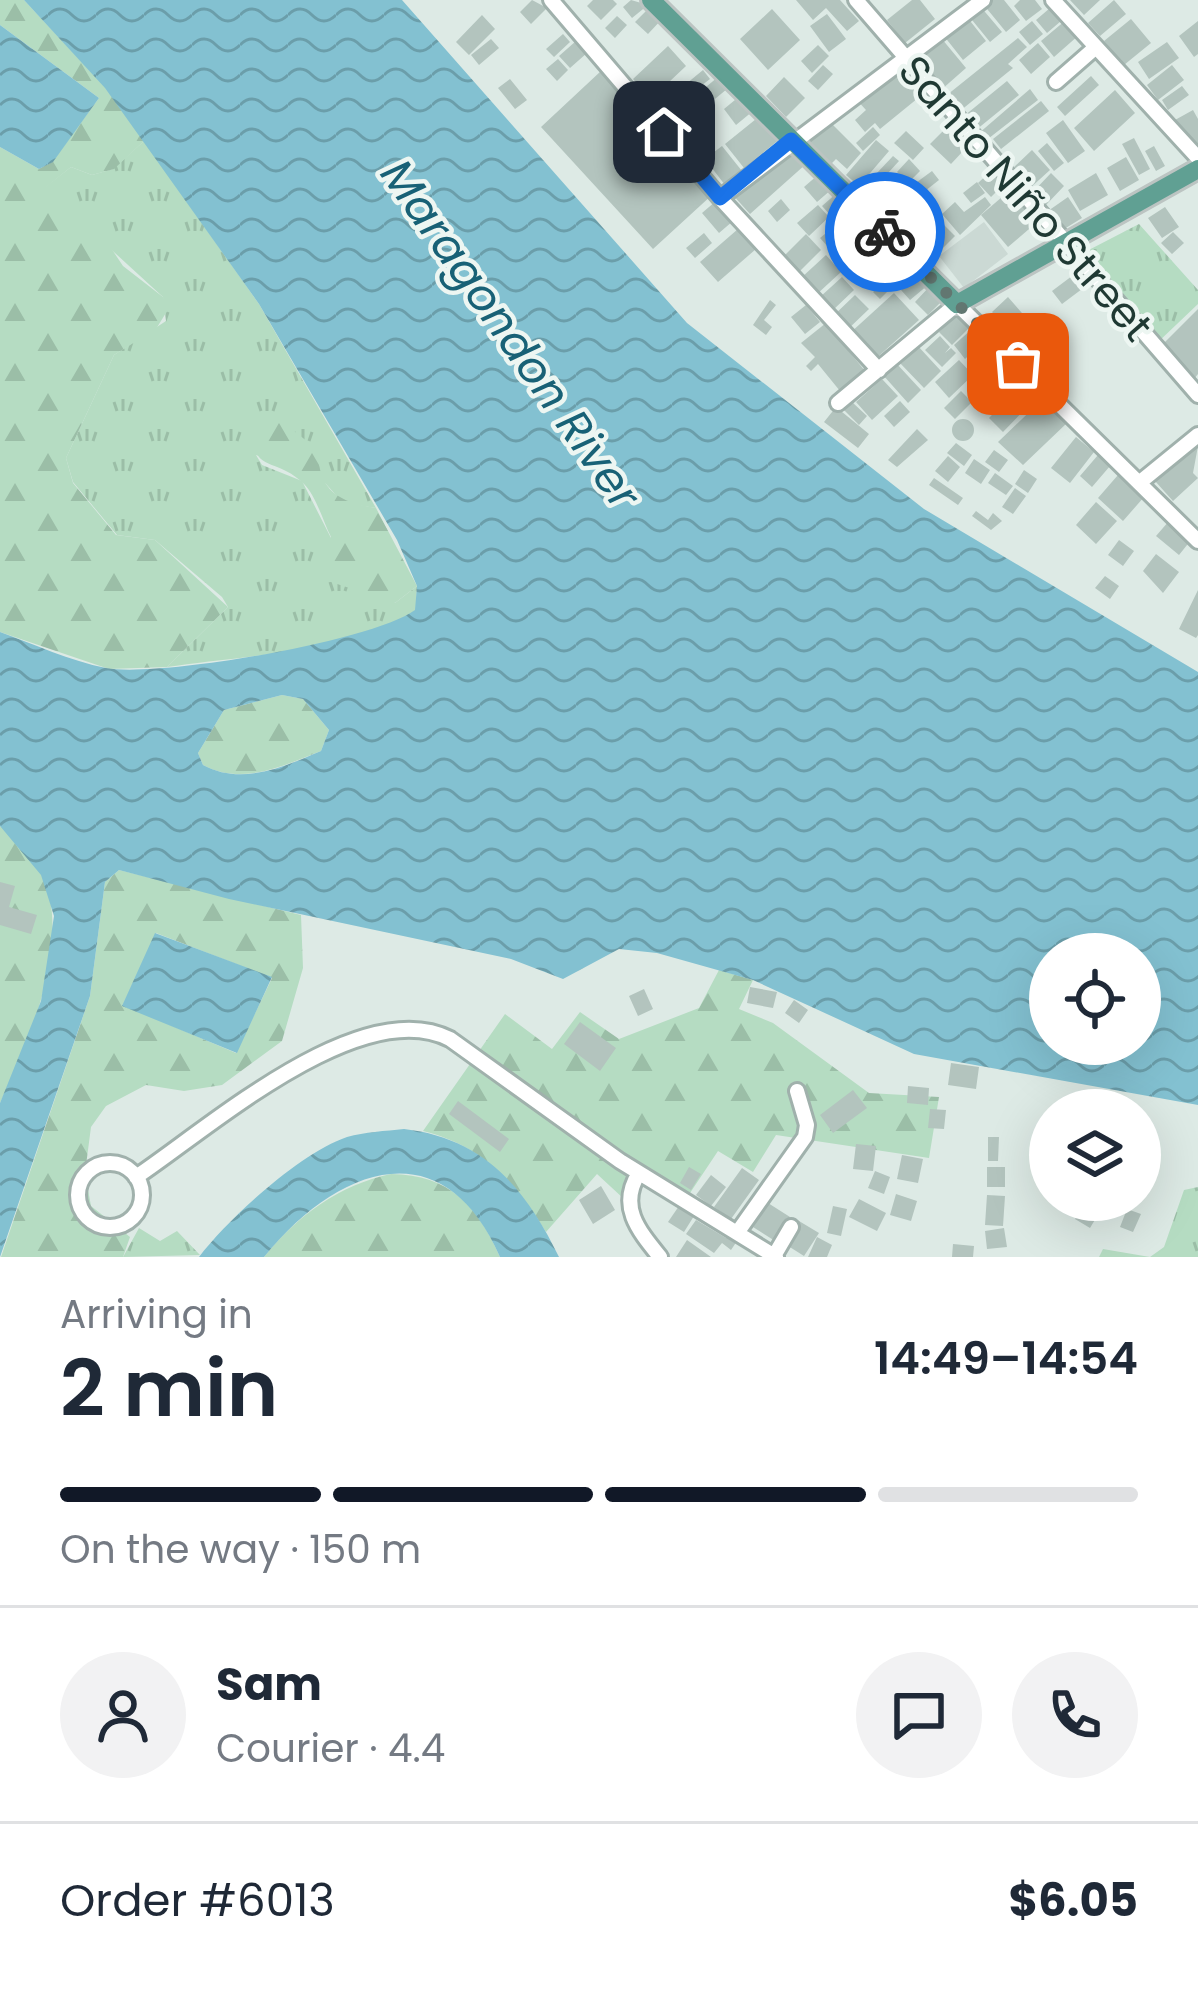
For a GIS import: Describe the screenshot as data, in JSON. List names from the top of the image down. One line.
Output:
{"streets":{"street":["Santo Niño Street"]},"water":["Maragondon River"],"page":{"heading":["2 min","Arriving in","14:49–14:54"],"panel":["Sam","Courier · 4.4","Order #6013","$6.05"],"bar":"On the way · 150 m"}}
